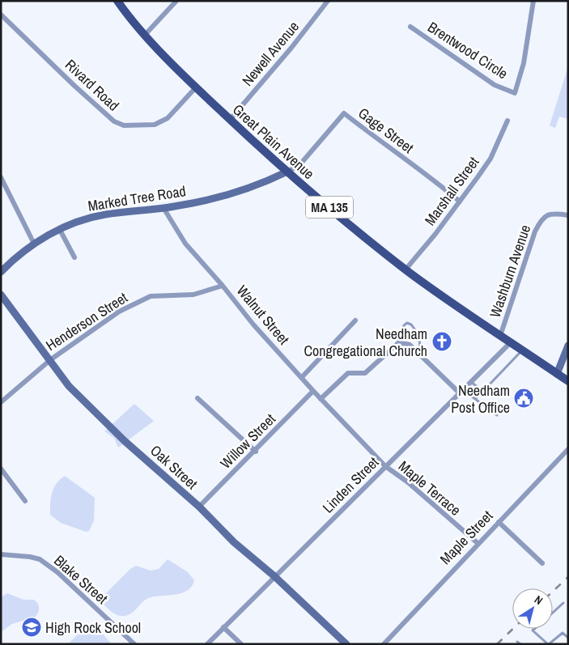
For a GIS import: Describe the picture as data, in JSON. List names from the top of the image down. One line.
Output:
{"streets":{"main road":["Great Plain Avenue","MA 135"],"street":["Brentwood Circle","Newell Avenue","Rivard Road","Gage Street","Marshall Street","Marked Tree Road","Washburn Avenue","Walnut Street","Henderson Street","Willow Street","Oak Street","Linden Street","Maple Terrace","Maple Street","Blake Street"]},"crossings":[["Newell Avenue","Great Plain Avenue"],["Rivard Road","Great Plain Avenue"],["Gage Street","Great Plain Avenue"],["Gage Street","Marshall Street"],["Gage Street","Marked Tree Road"],["Great Plain Avenue","Marshall Street"],["Great Plain Avenue","Marked Tree Road"],["Great Plain Avenue","Washburn Avenue"],["Great Plain Avenue","Linden Street"],["Marked Tree Road","Walnut Street"],["Walnut Street","Henderson Street"],["Walnut Street","Willow Street"],["Walnut Street","Linden Street"],["Walnut Street","Maple Terrace"],["Henderson Street","Oak Street"],["Willow Street","Oak Street"],["Oak Street","Linden Street"],["Linden Street","Maple Terrace"],["Maple Terrace","Maple Street"]],"places":{"church":["Needham Congregational Church"],"public building":["Needham Post Office"],"school or university":["High Rock School"]},"north":"top right"}
